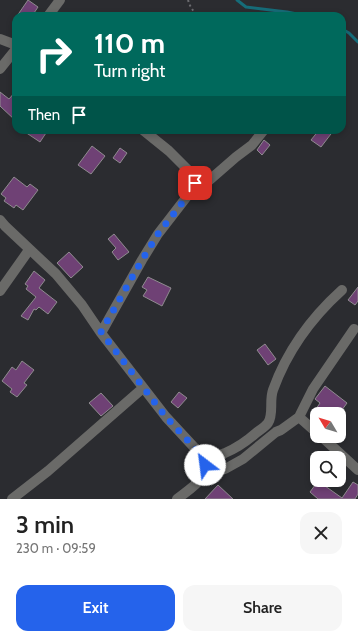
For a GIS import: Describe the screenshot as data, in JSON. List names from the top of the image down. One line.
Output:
{"north":"top left","page":{"turn":["110 m","Turn right"],"then":"Then","heading":["3 min","230 m · 09:59"],"buttons":["Exit","Share"]}}
